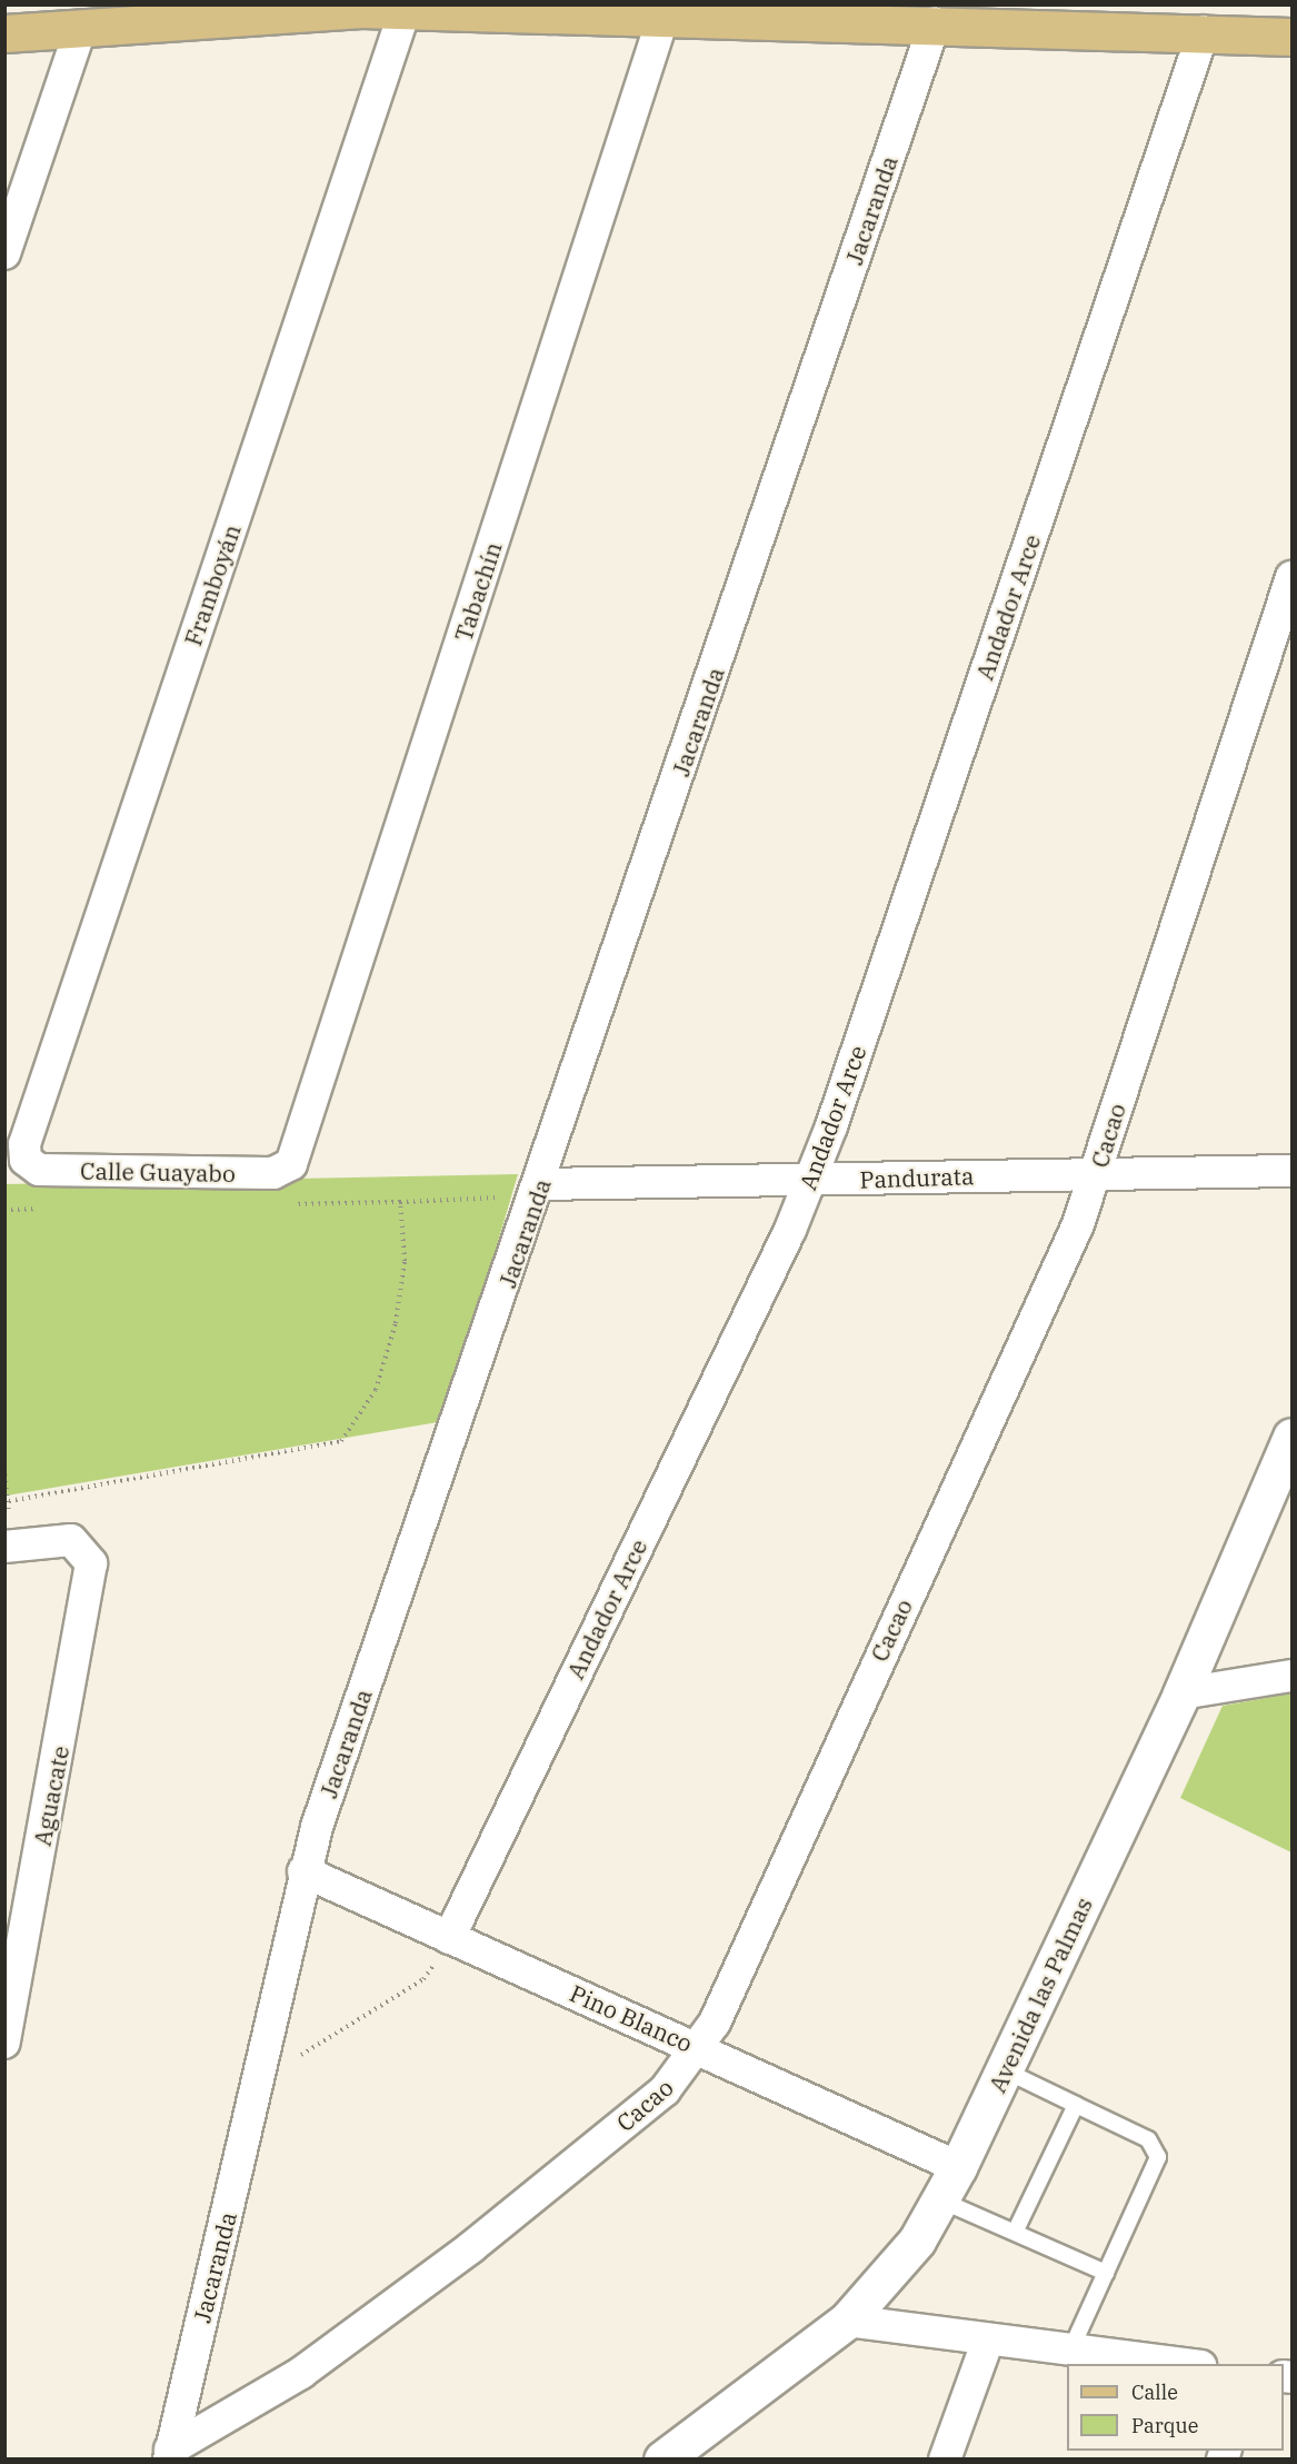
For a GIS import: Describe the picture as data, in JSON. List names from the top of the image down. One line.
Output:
{"streets":{"street":["Jacaranda","Framboyán","Tabachín","Andador Arce","Cacao","Calle Guayabo","Pandurata","Aguacate","Avenida las Palmas","Pino Blanco"]},"crossings":[["Jacaranda","Cacao"],["Jacaranda","Pandurata"],["Jacaranda","Pino Blanco"],["Framboyán","Calle Guayabo"],["Tabachín","Calle Guayabo"],["Andador Arce","Pandurata"],["Andador Arce","Pino Blanco"],["Cacao","Pandurata"],["Cacao","Pino Blanco"],["Avenida las Palmas","Pino Blanco"]],"legend":["Calle","Parque"]}
